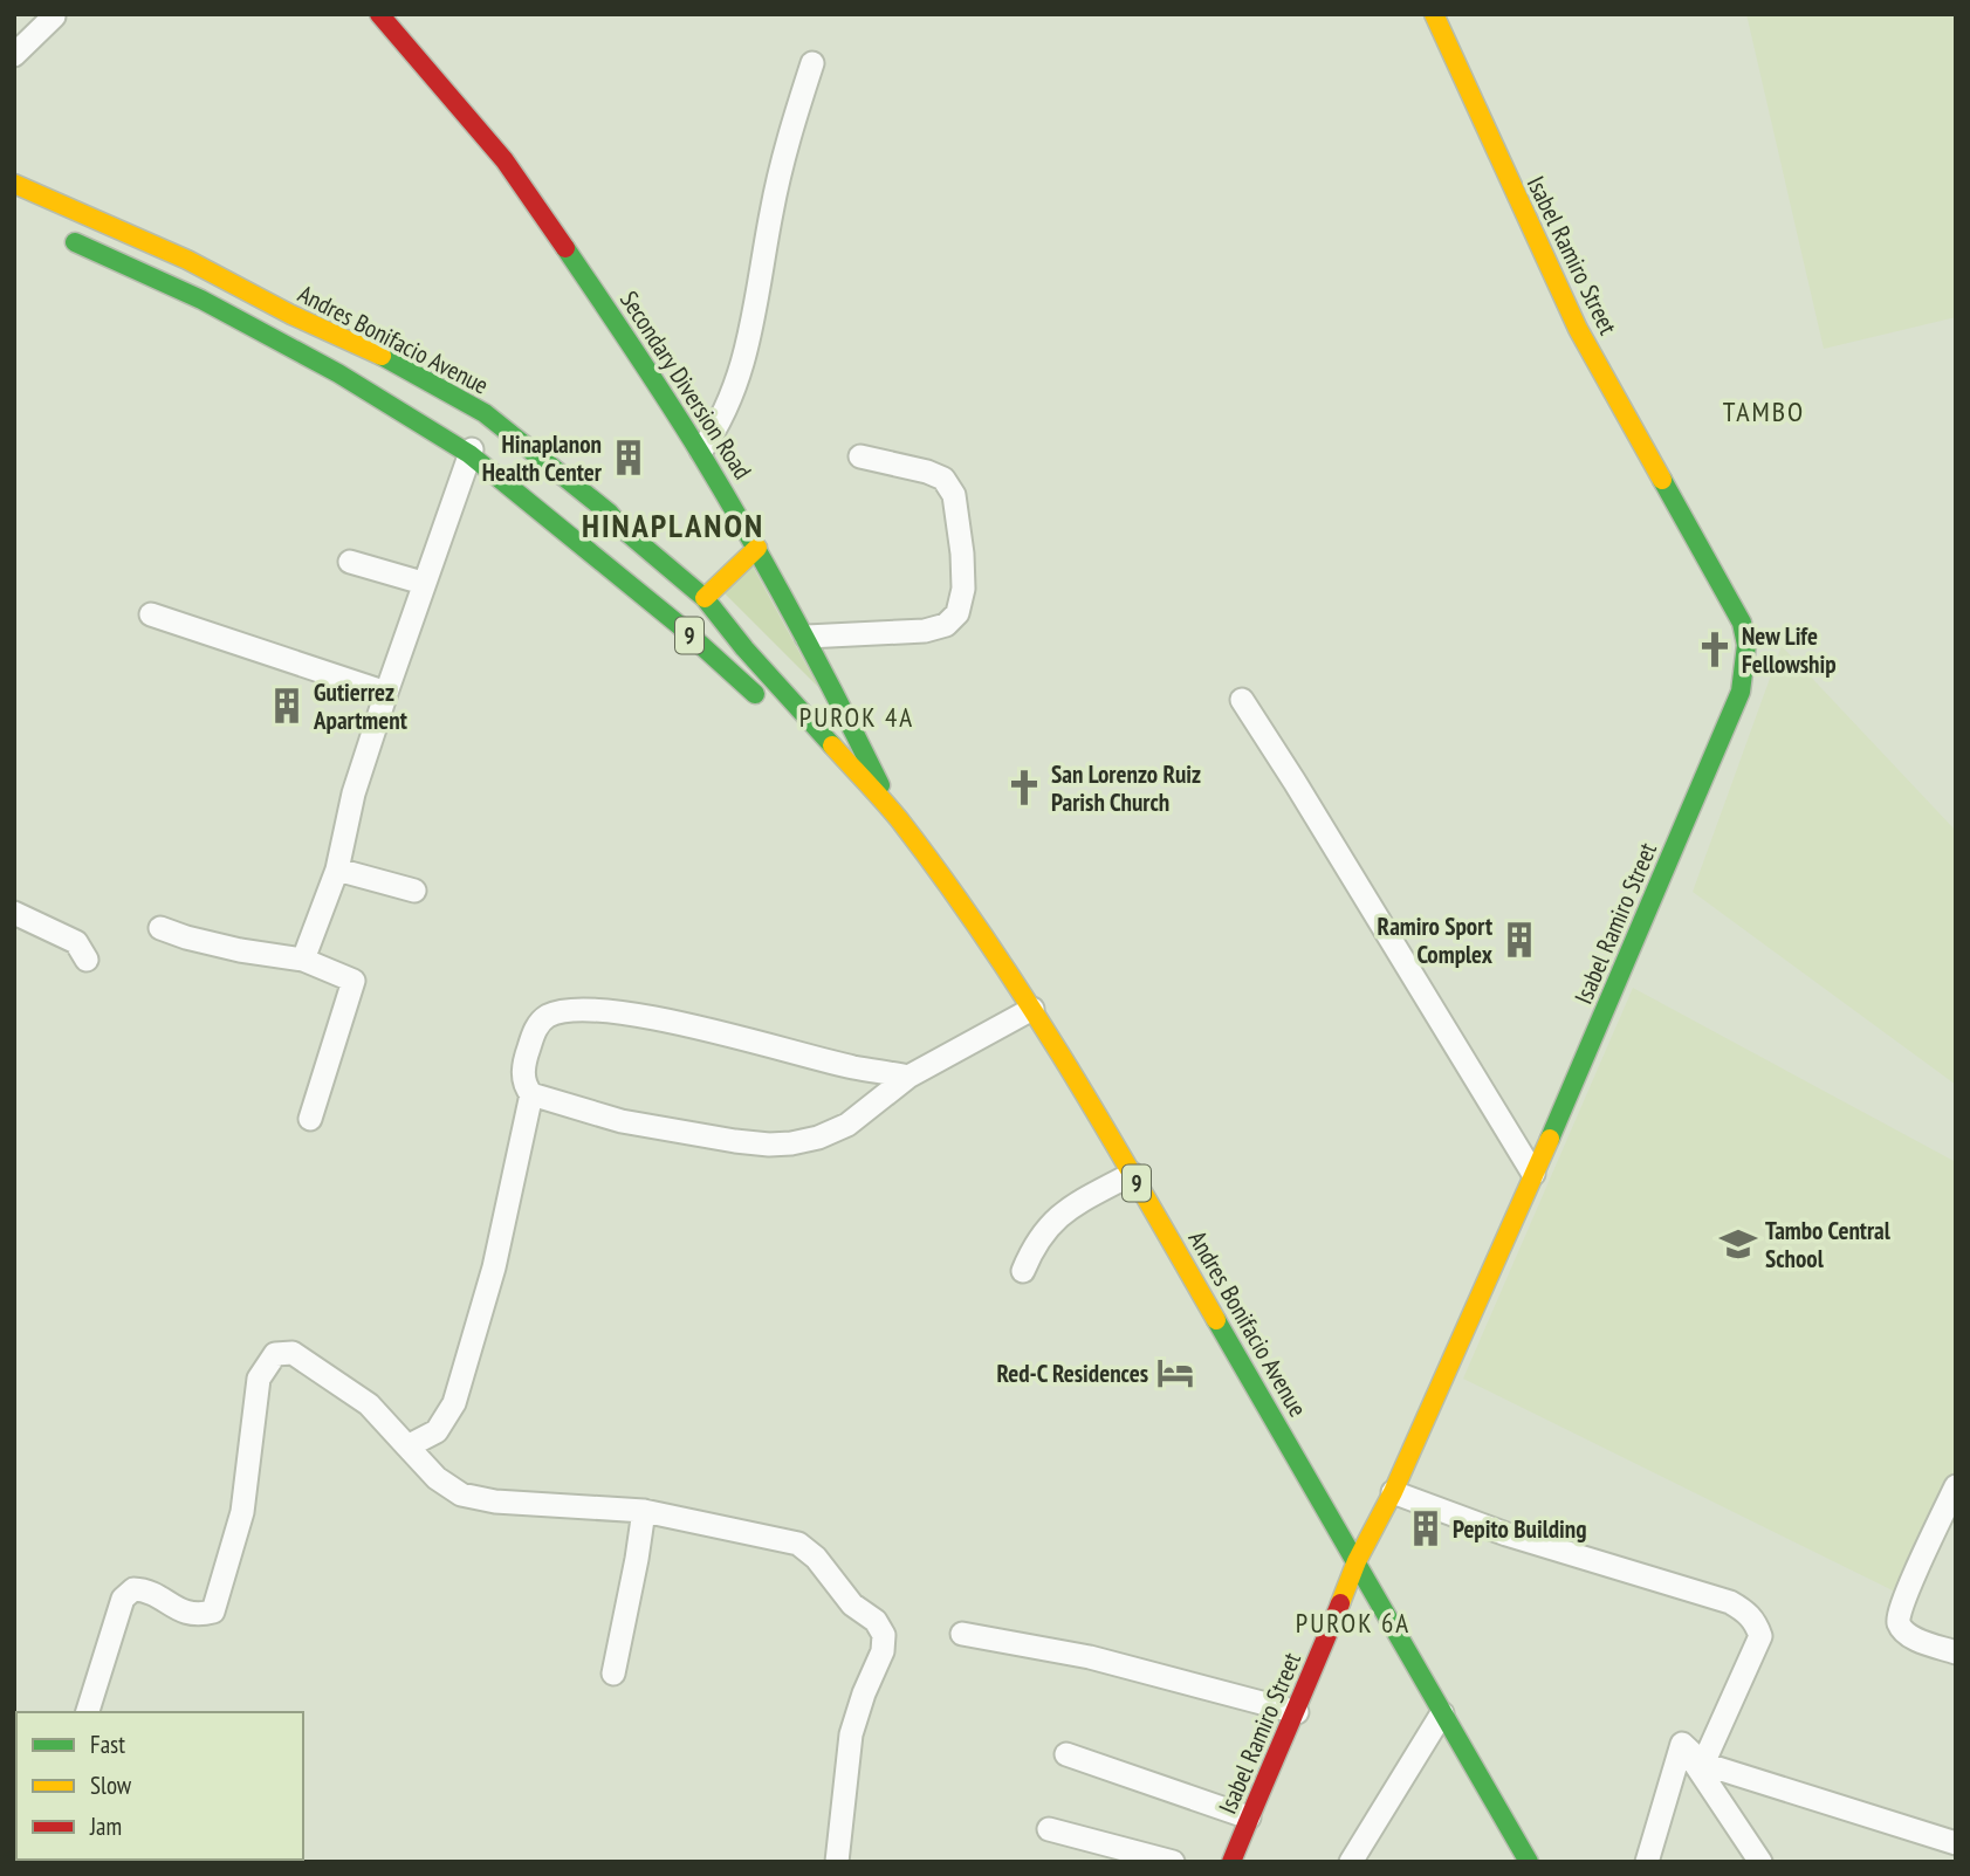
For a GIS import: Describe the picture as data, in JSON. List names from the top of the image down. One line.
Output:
{"streets":{"main road":["Isabel Ramiro Street","Andres Bonifacio Avenue","Secondary Diversion Road","9"]},"crossings":[["Isabel Ramiro Street","Andres Bonifacio Avenue"],["Andres Bonifacio Avenue","Secondary Diversion Road"]],"districts":["TAMBO","HINAPLANON","PUROK 4A","PUROK 6A"],"places":{"building":["Hinaplanon Health Center","Gutierrez Apartment","Ramiro Sport Complex","Pepito Building"],"church":["New Life Fellowship","San Lorenzo Ruiz Parish Church"],"school or university":["Tambo Central School"],"hotel":["Red-C Residences"]},"legend":["Fast","Slow","Jam"]}
